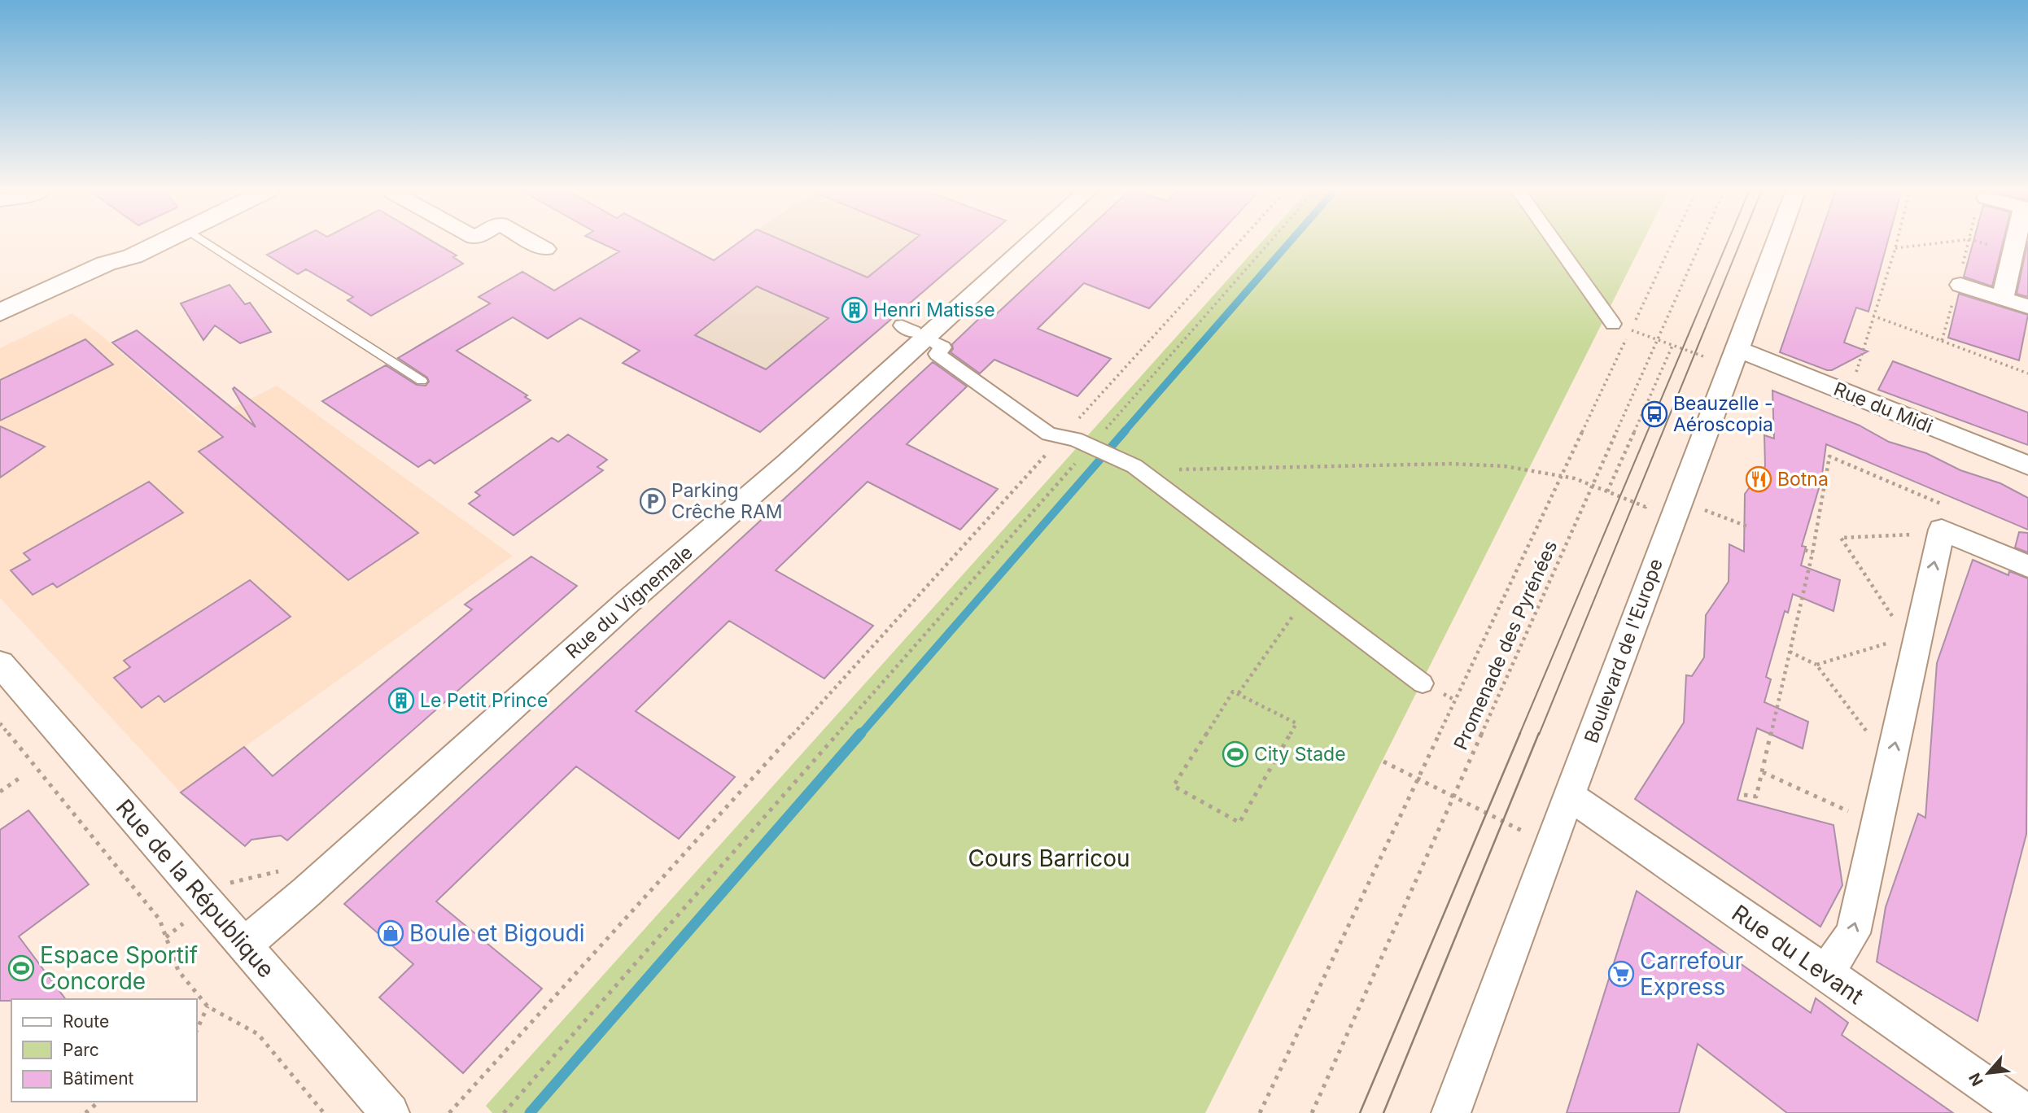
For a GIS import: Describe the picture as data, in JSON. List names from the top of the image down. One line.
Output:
{"streets":{"street":["Rue du Midi","Rue du Vignemale","Boulevard de l'Europe","Rue de la République","Rue du Levant"],"path":["Promenade des Pyrénées"]},"crossings":[["Rue du Midi","Boulevard de l'Europe"],["Rue du Vignemale","Rue de la République"],["Boulevard de l'Europe","Rue du Levant"]],"parks":["Cours Barricou"],"places":{"building":["Henri Matisse","Le Petit Prince"],"bus stop":["Beauzelle - Aéroscopia"],"restaurant":["Botna"],"parking":["Parking Crêche RAM"],"sports":["City Stade","Espace Sportif Concorde"],"shop":["Boule et Bigoudi"],"supermarket":["Carrefour Express"]},"legend":["Route","Parc","Bâtiment"],"north":"bottom left"}
